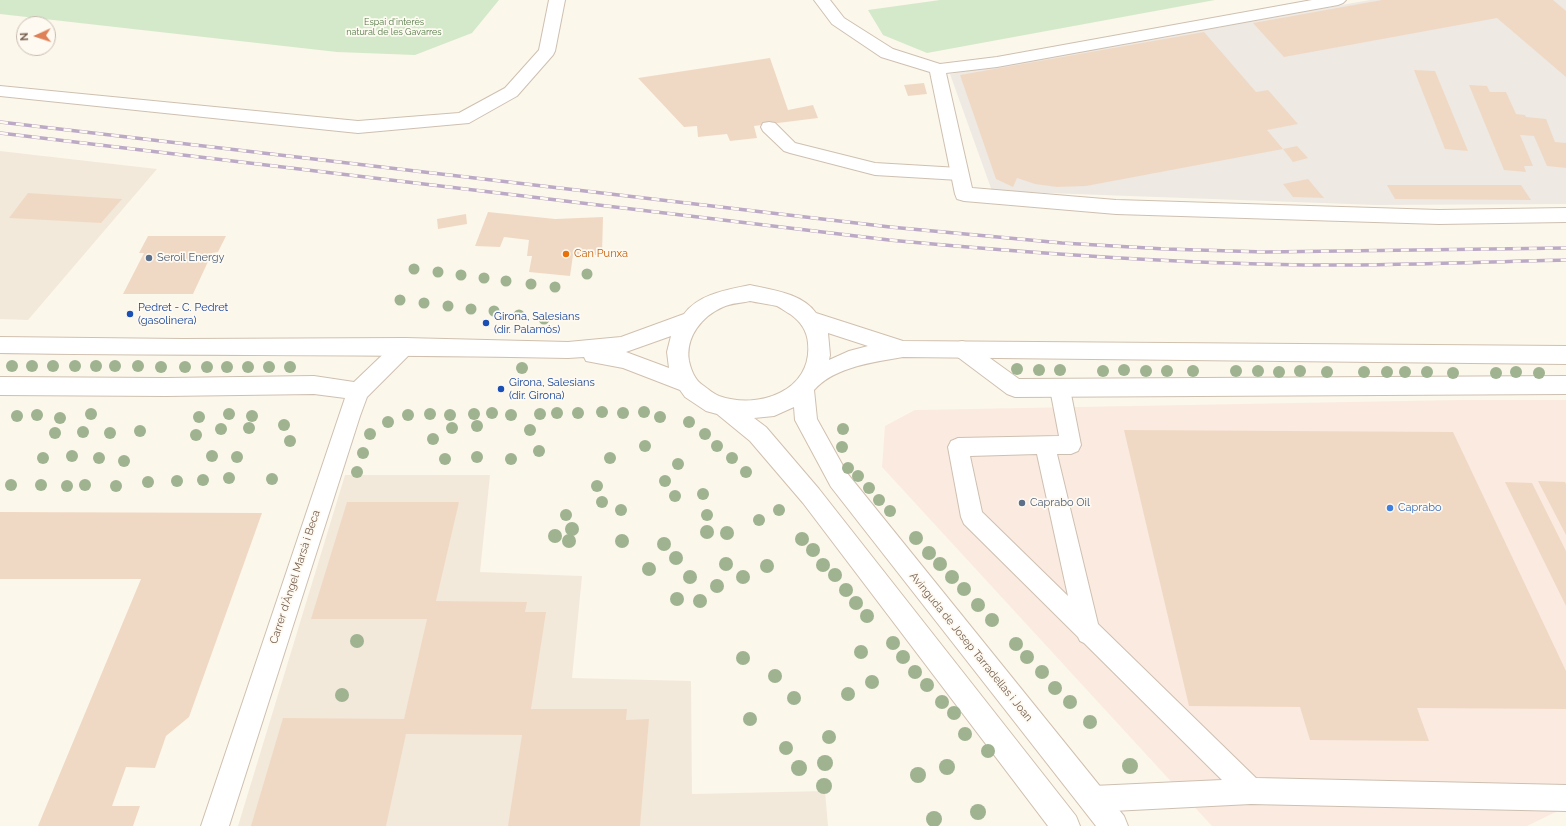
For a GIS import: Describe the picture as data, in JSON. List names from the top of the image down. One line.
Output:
{"streets":{"street":["Carrer d'Àngel Marsà i Beca","Avinguda de Josep Tarradellas i Joan"]},"parks":["Espai d'interès natural de les Gavarres"],"places":["Can Punxa","Seroil Energy","Pedret - C. Pedret (gasolinera)","Girona, Salesians (dir. Palamós)","Girona, Salesians (dir. Girona)","Caprabo Oil","Caprabo"],"north":"left"}
